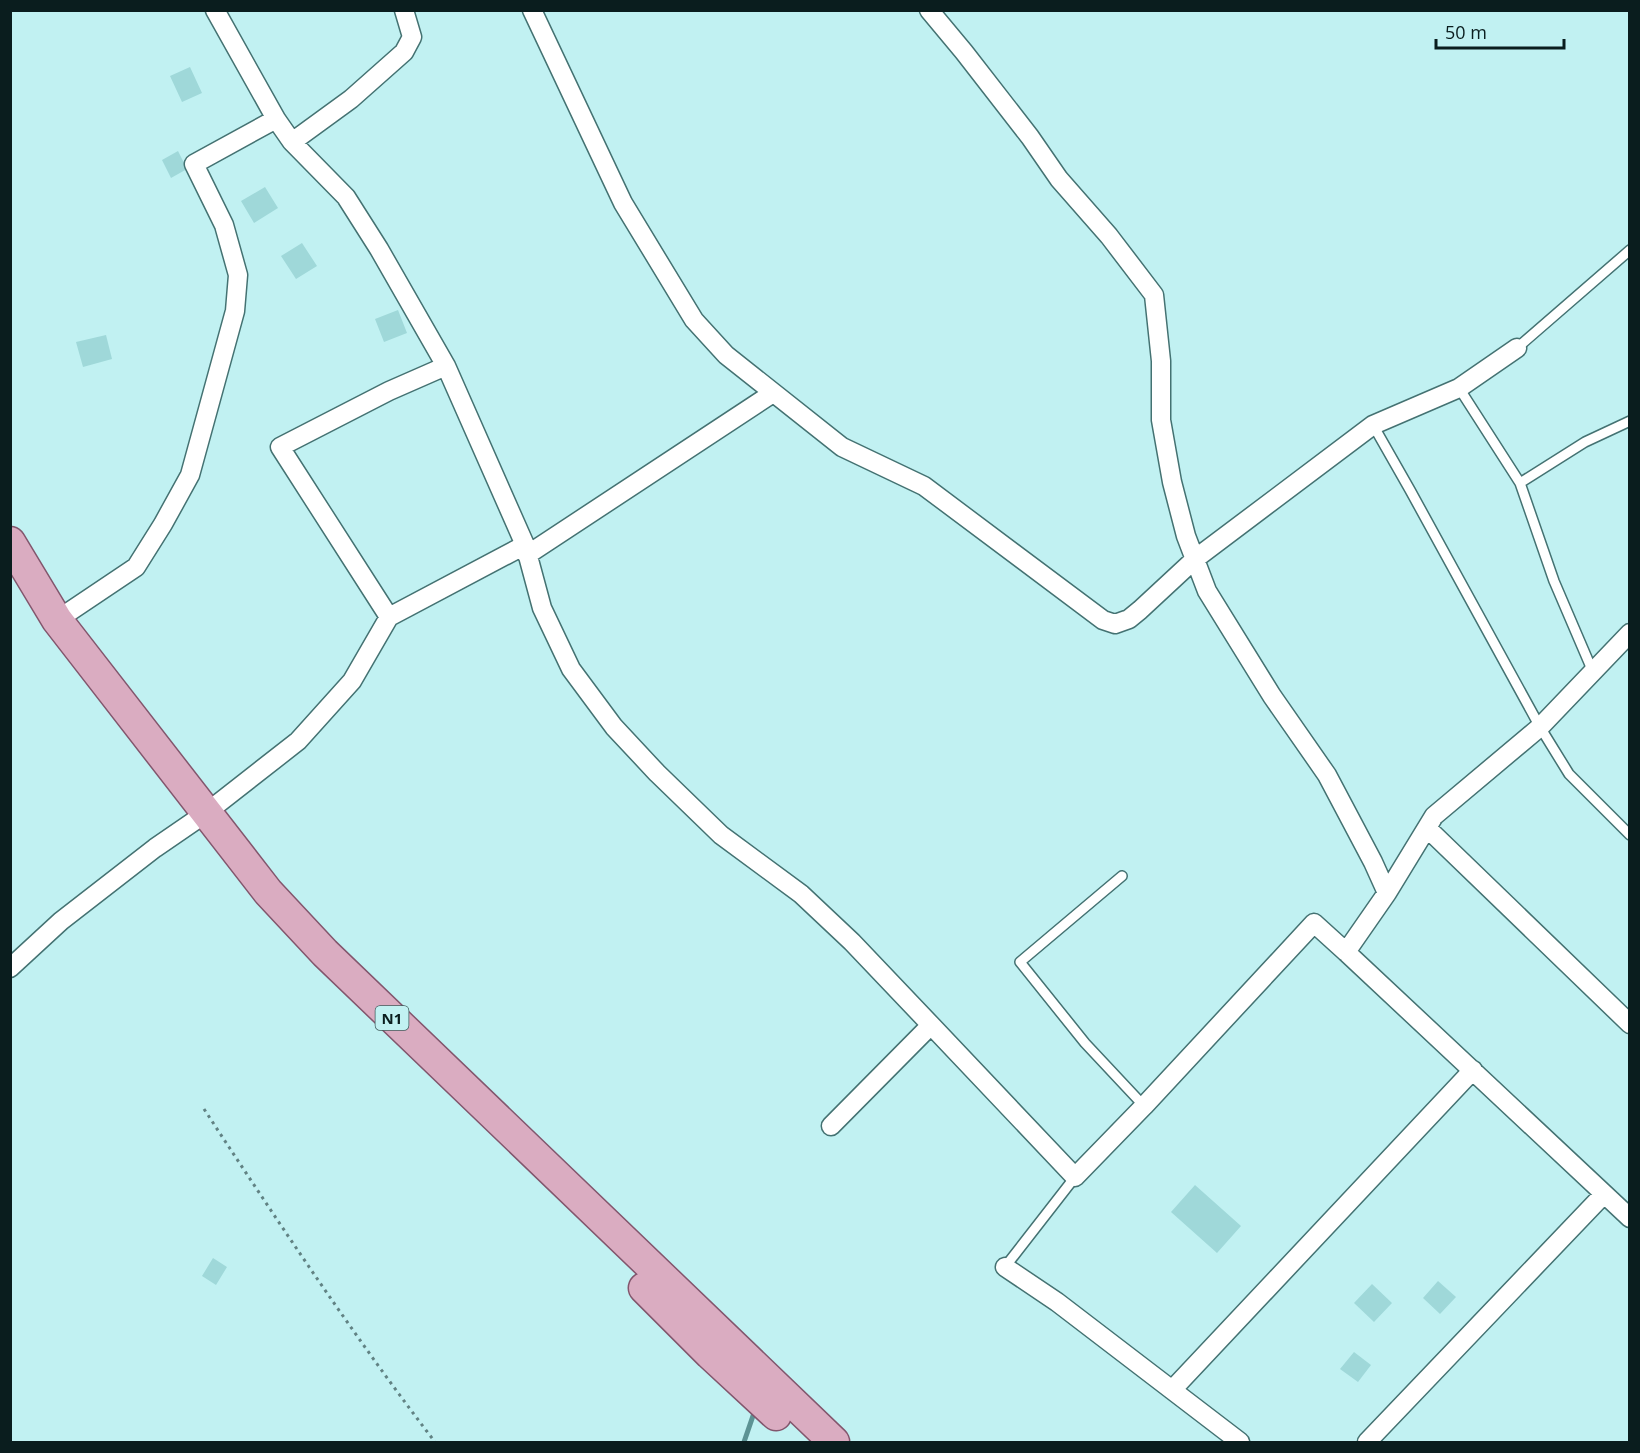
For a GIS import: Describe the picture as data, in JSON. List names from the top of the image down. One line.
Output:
{"streets":{"main road":["N1"]},"scale_bar":"50 m"}
